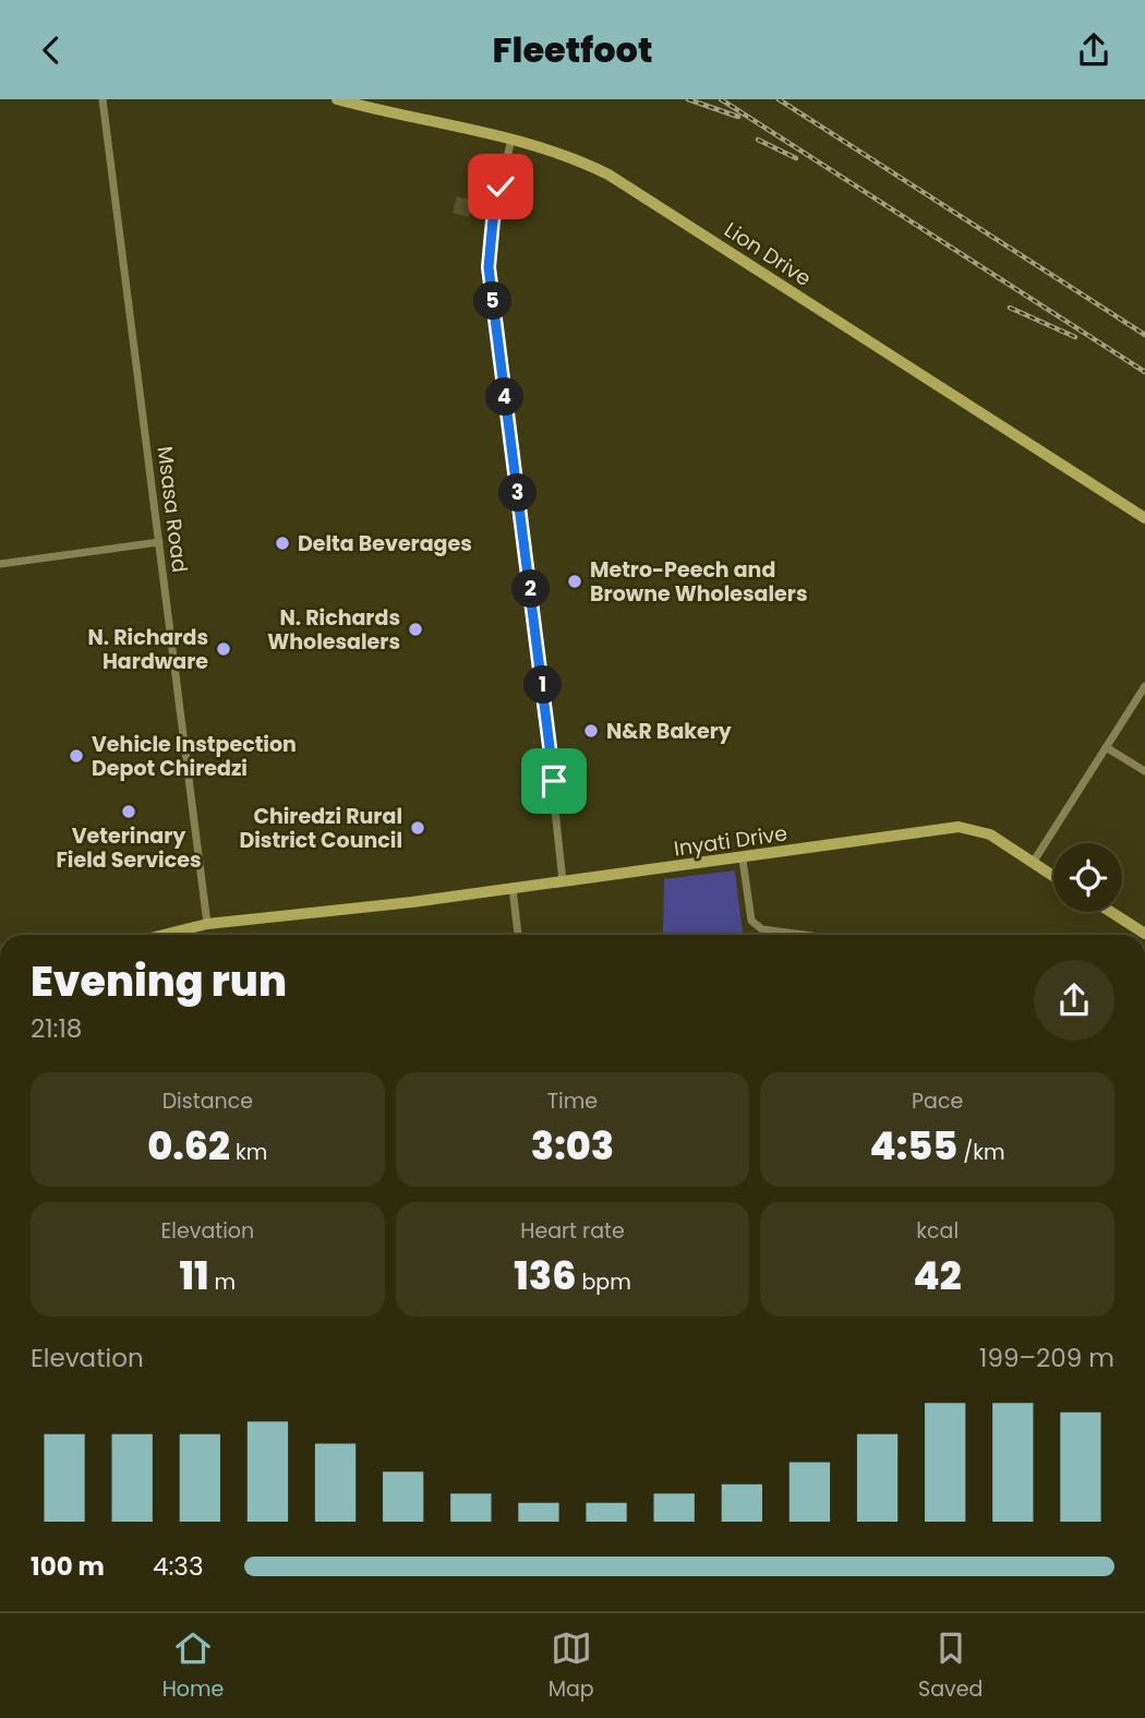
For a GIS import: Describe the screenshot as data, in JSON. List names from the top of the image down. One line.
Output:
{"streets":{"street":["Lion Drive","Msasa Road","Inyati Drive"]},"crossings":[["Msasa Road","Inyati Drive"]],"places":["Delta Beverages","Metro-Peech and Browne Wholesalers","N. Richards Wholesalers","N. Richards Hardware","N&R Bakery","Vehicle Instpection Depot Chiredzi","Veterinary Field Services","Chiredzi Rural District Council"],"page":{"header":"Fleetfoot","pins":["5","4","3","2","1"],"heading":["Evening run","21:18"],"stats":[["Distance","0.62 km"],["Time","3:03"],["Pace","4:55 /km"],["Elevation","11 m"],["Heart rate","136 bpm"],["kcal","42"]],"chart":["Elevation","199–209 m"],"list":[{"name":"100 m","note":"4:33"}],"tabs":["Home","Map","Saved"]}}
